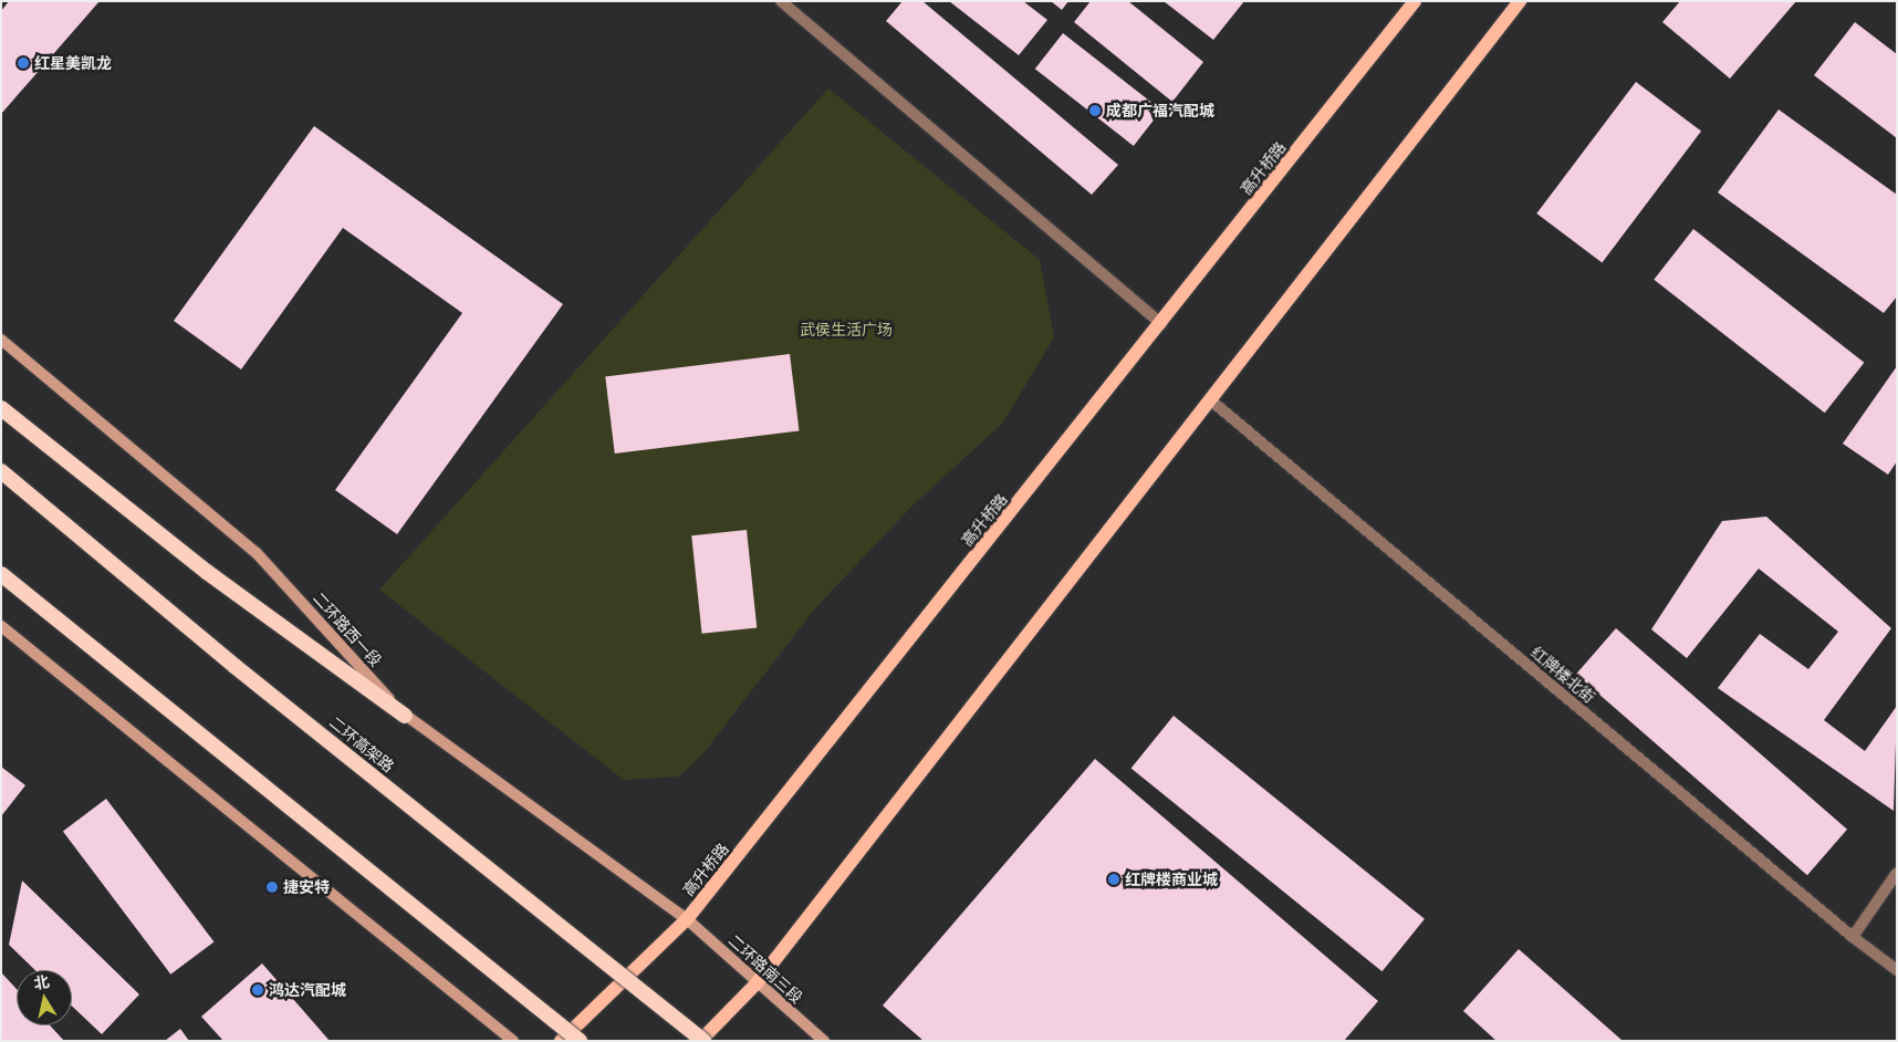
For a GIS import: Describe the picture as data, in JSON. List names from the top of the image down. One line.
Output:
{"streets":{"highway":["二环高架路"],"main road":["高升桥路","二环路西一段","二环路南三段"],"street":["红牌楼北街"]},"crossings":[["高升桥路","二环路西一段"],["高升桥路","二环路南三段"],["二环路西一段","二环路南三段"]],"parks":["武侯生活广场"],"places":["红星美凯龙","成都广福汽配城","红牌楼商业城","捷安特","鸿达汽配城"],"north":"top"}
